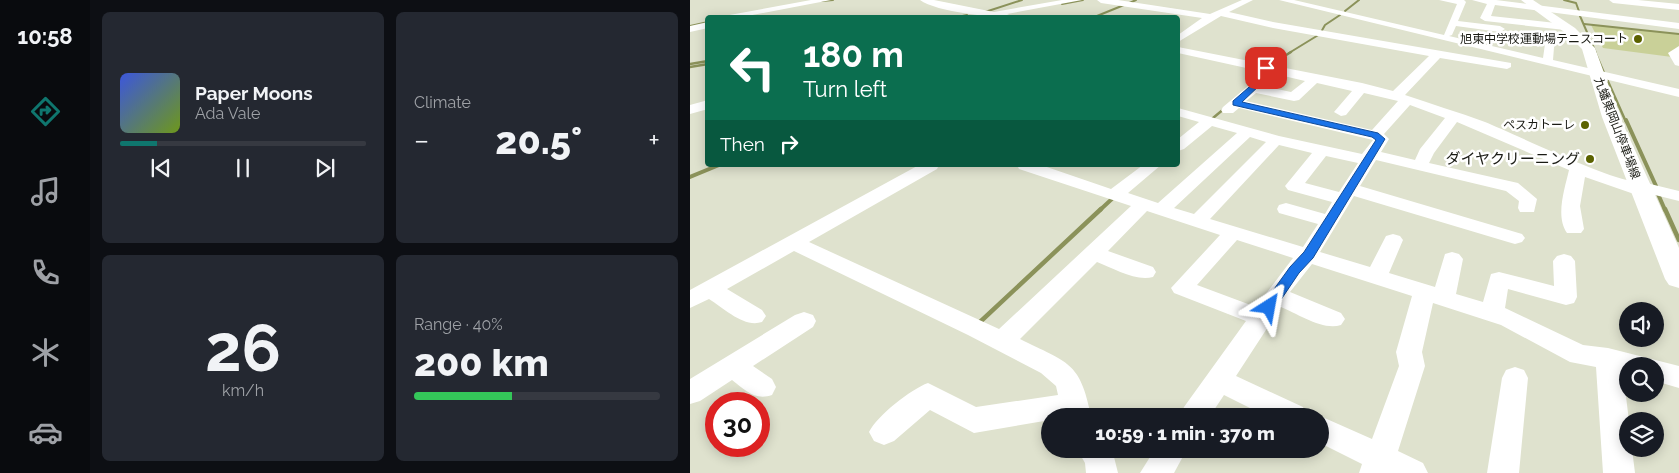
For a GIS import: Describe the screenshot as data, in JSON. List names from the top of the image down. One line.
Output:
{"streets":{"main road":["九蟠東岡山停車場線"]},"places":["旭東中学校運動場テニスコート","ペスカトーレ","ダイヤクリーニング"],"page":{"tabs":"10:58","tile":["Climate",["26","km/h"],["Range · 40%","200 km"]],"turn":["180 m","Turn left"],"song":["Paper Moons","Ada Vale"],"heat":["−","20.5°","+"],"then":"Then","limit":"30","trip":"10:59 · 1 min · 370 m"}}
